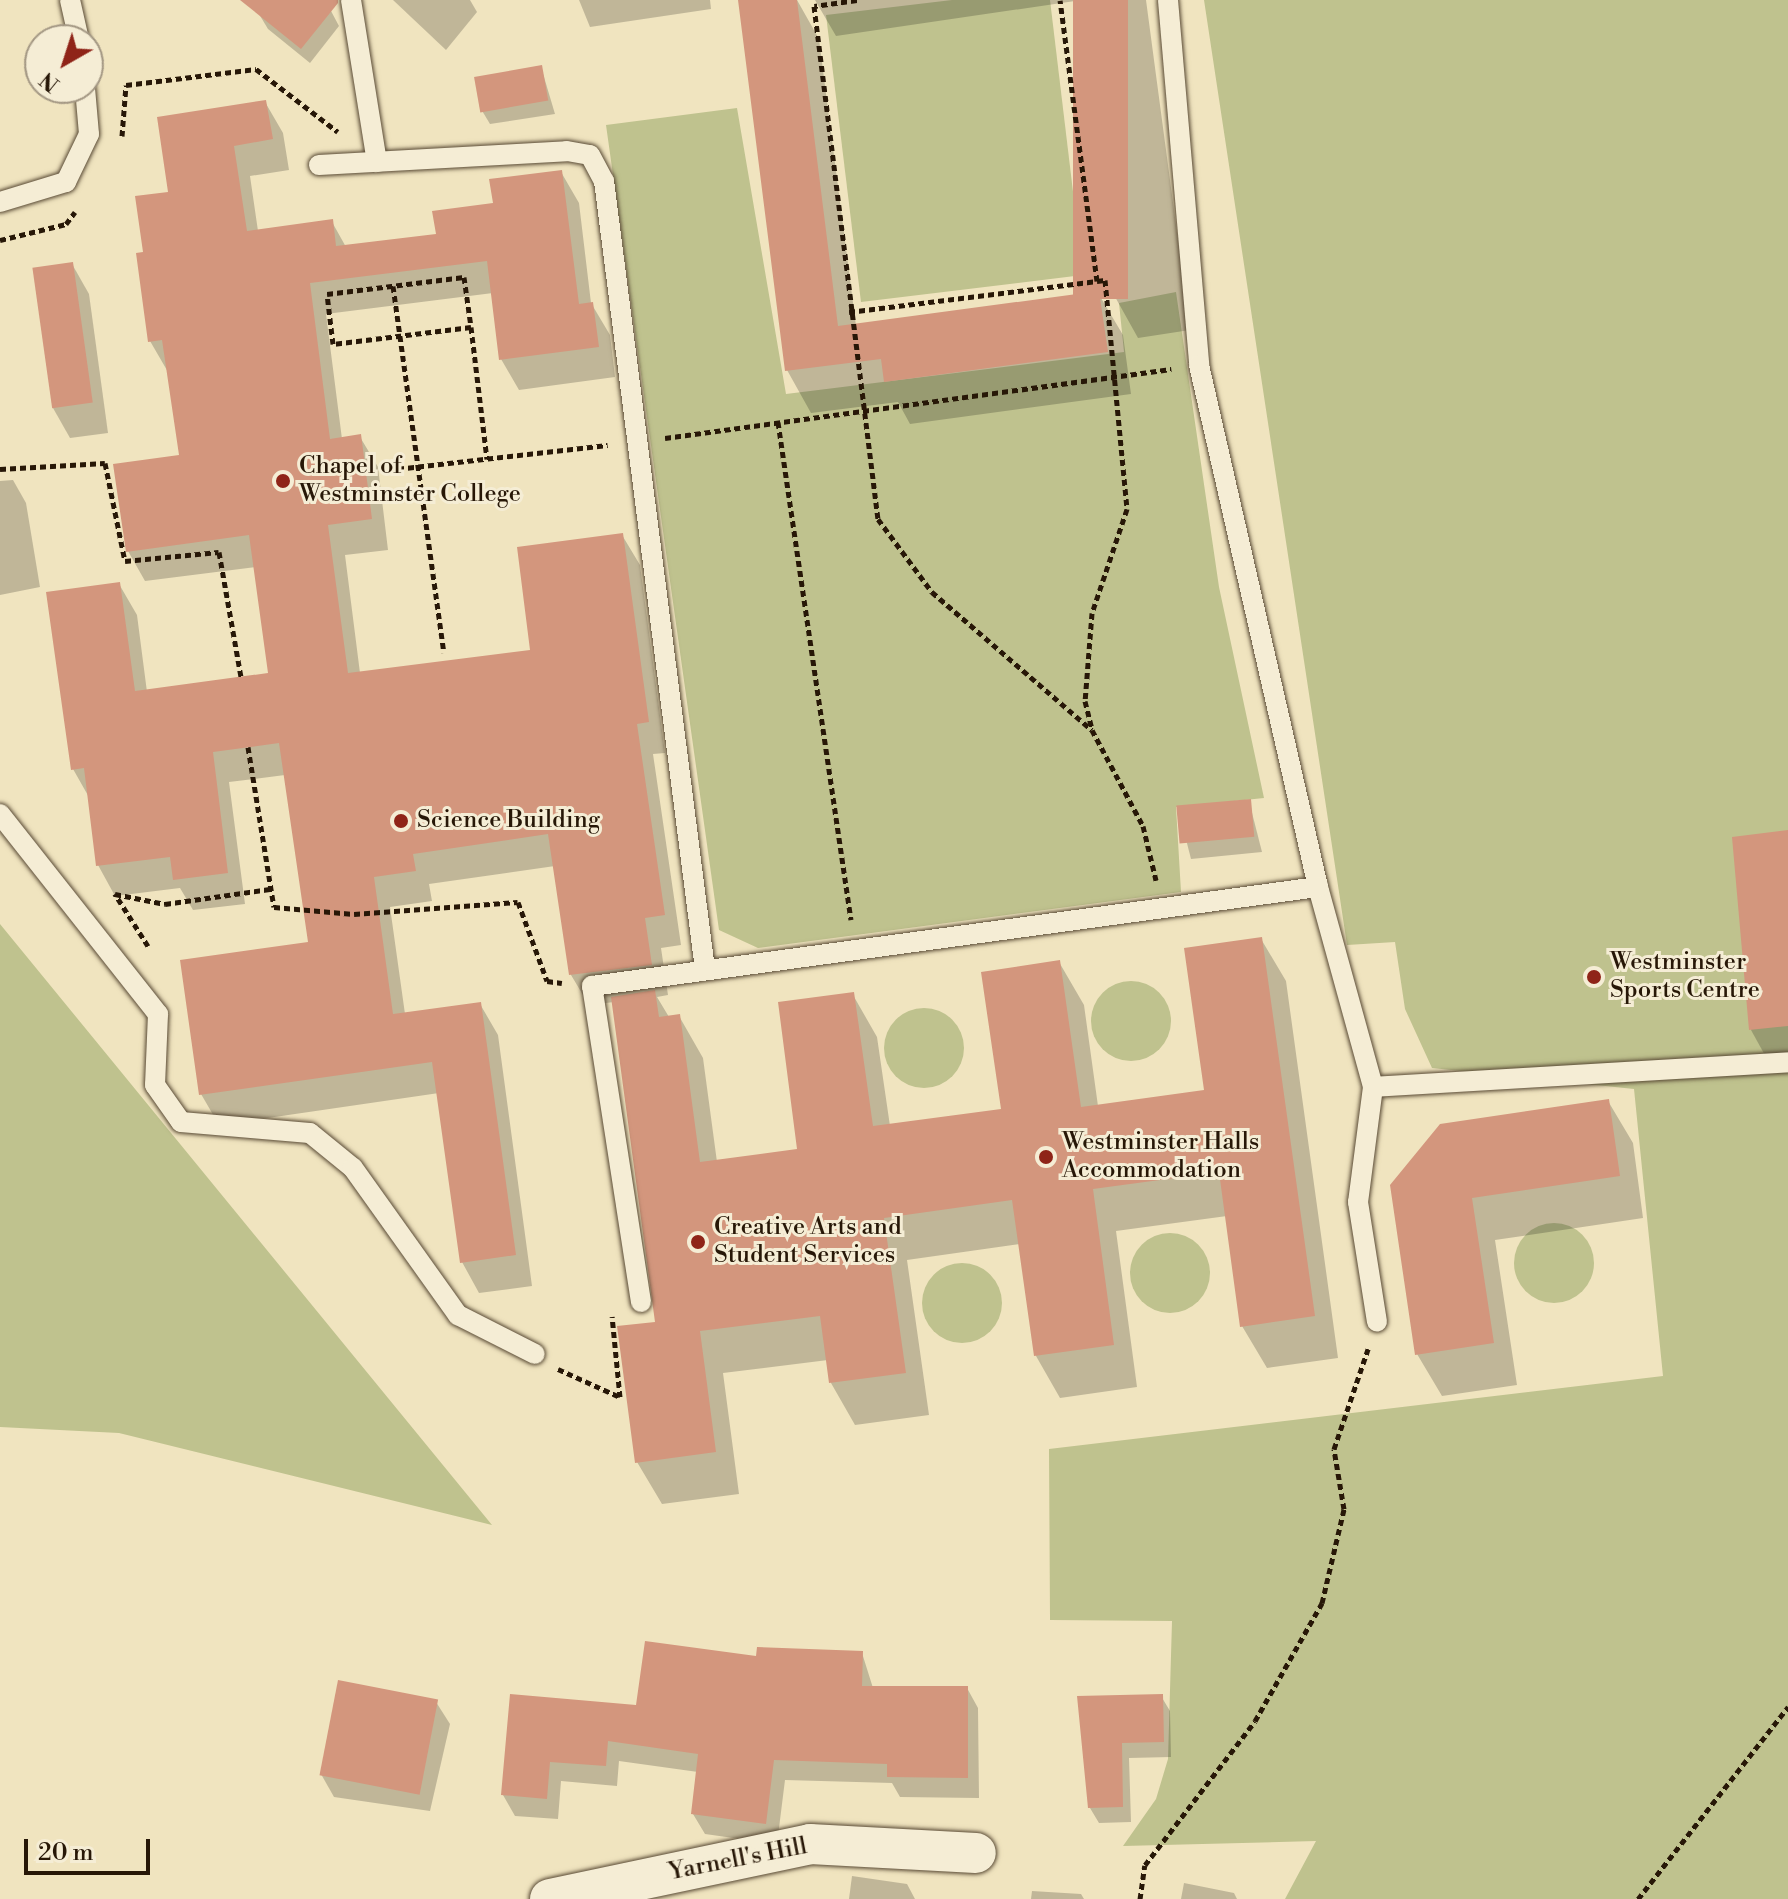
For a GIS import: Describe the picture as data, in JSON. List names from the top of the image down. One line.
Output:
{"streets":{"street":["Yarnell's Hill"]},"places":["Chapel of Westminster College","Science Building","Westminster Sports Centre","Westminster Halls Accommodation","Creative Arts and Student Services"],"scale_bar":"20 m","north":"bottom left"}
